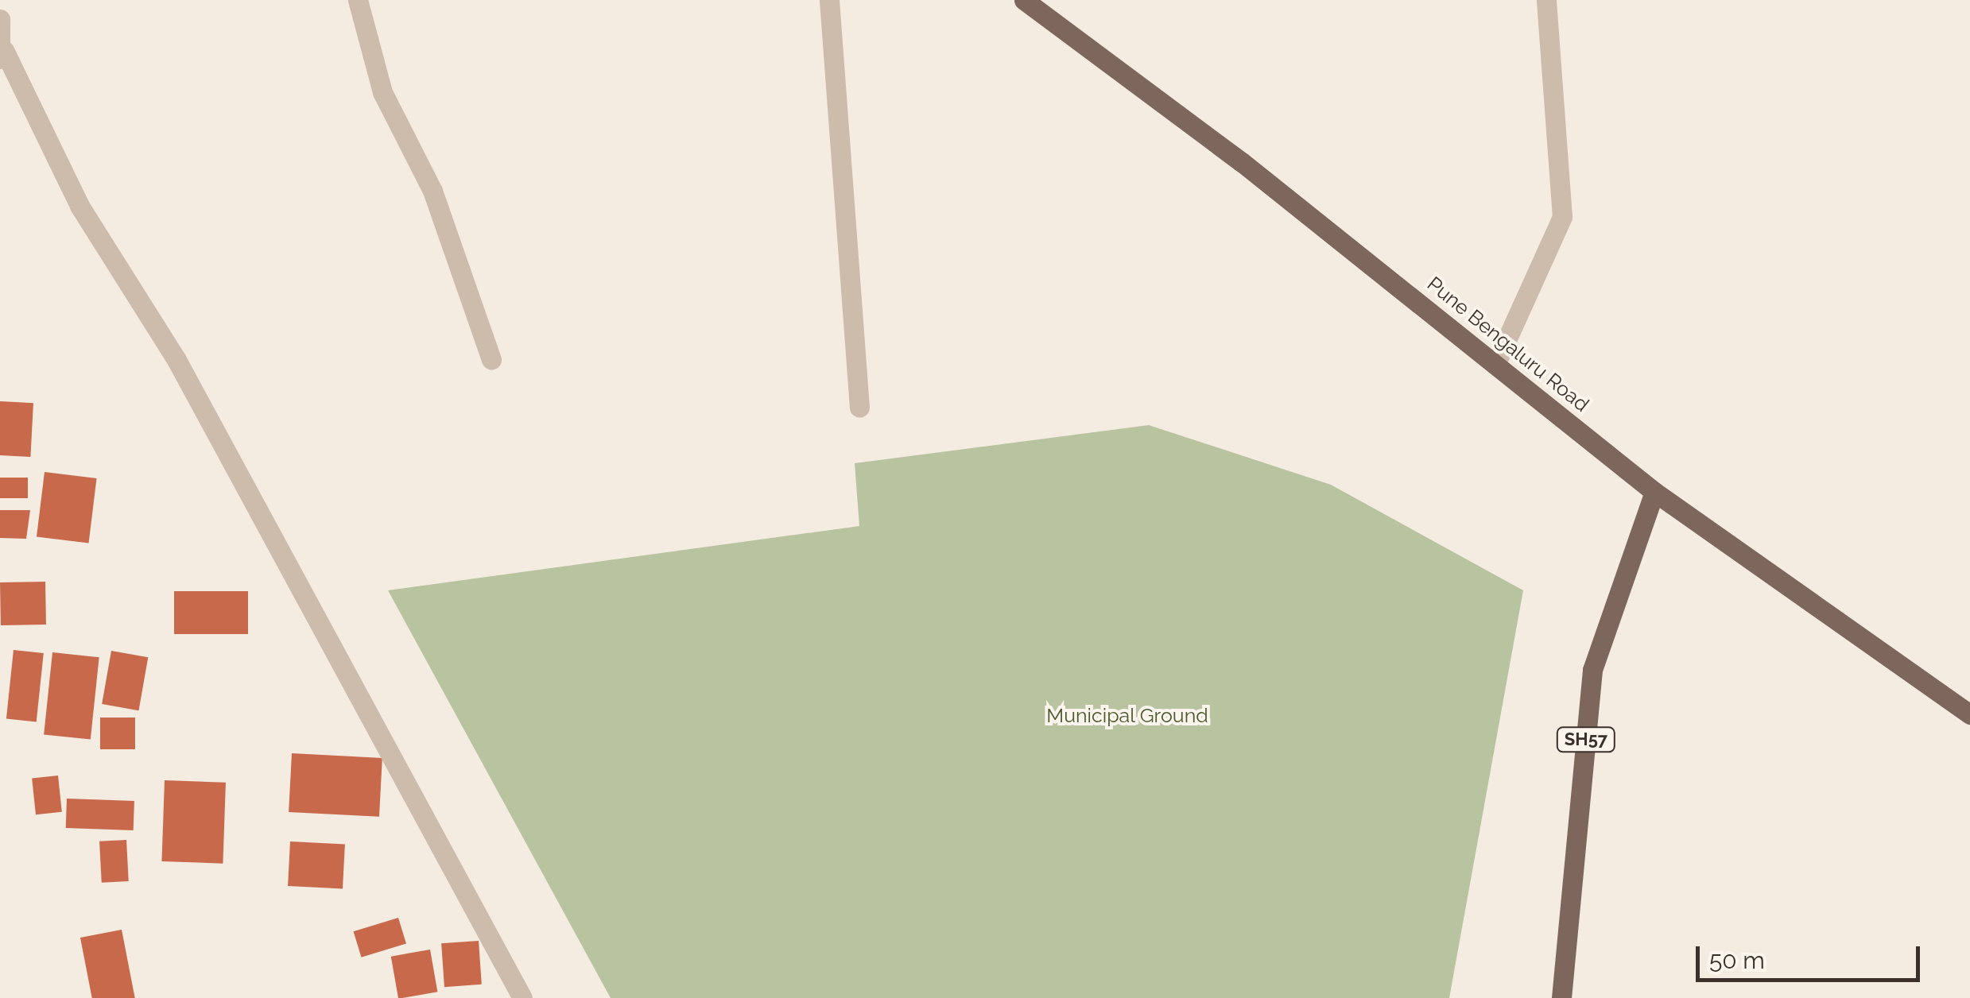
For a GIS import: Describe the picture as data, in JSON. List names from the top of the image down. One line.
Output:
{"streets":{"main road":["Pune Bengaluru Road","SH57"]},"crossings":[["Pune Bengaluru Road","SH57"]],"parks":["Municipal Ground"],"scale_bar":"50 m"}
